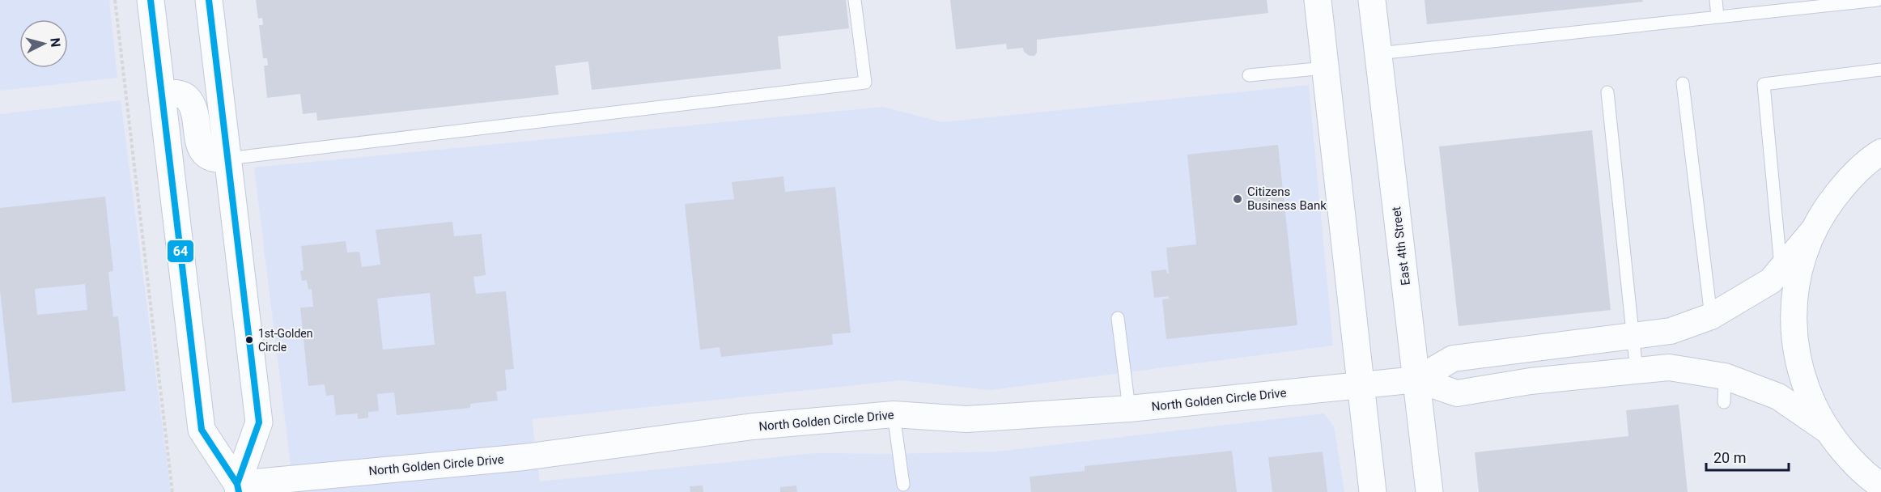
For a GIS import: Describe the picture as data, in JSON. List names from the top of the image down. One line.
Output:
{"streets":{"main road":["East 4th Street"],"street":["North Golden Circle Drive"]},"crossings":[["East 4th Street","North Golden Circle Drive"]],"places":["Citizens Business Bank","1st-Golden Circle"],"lines":["transit line 64"],"scale_bar":"20 m","north":"right"}
